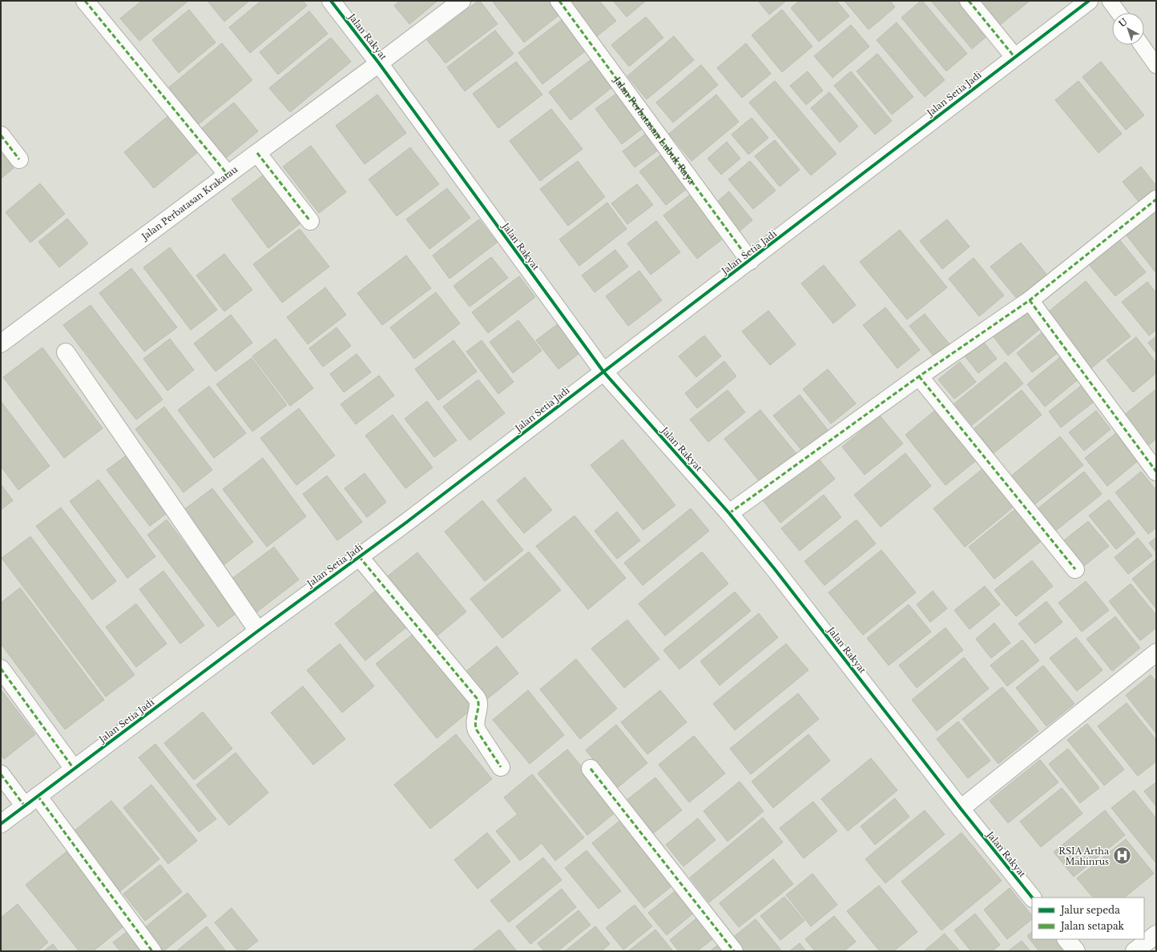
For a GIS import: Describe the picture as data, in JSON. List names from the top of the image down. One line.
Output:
{"streets":{"street":["Jalan Rakyat","Jalan Setia Jadi","Jalan Perbatasan Lubuk Raya","Jalan Perbatasan Krakatau"]},"crossings":[["Jalan Rakyat","Jalan Setia Jadi"],["Jalan Rakyat","Jalan Perbatasan Krakatau"],["Jalan Setia Jadi","Jalan Perbatasan Lubuk Raya"]],"places":{"hospital":["RSIA Artha Mahinrus"]},"legend":["Jalur sepeda","Jalan setapak"],"north":"top left"}
